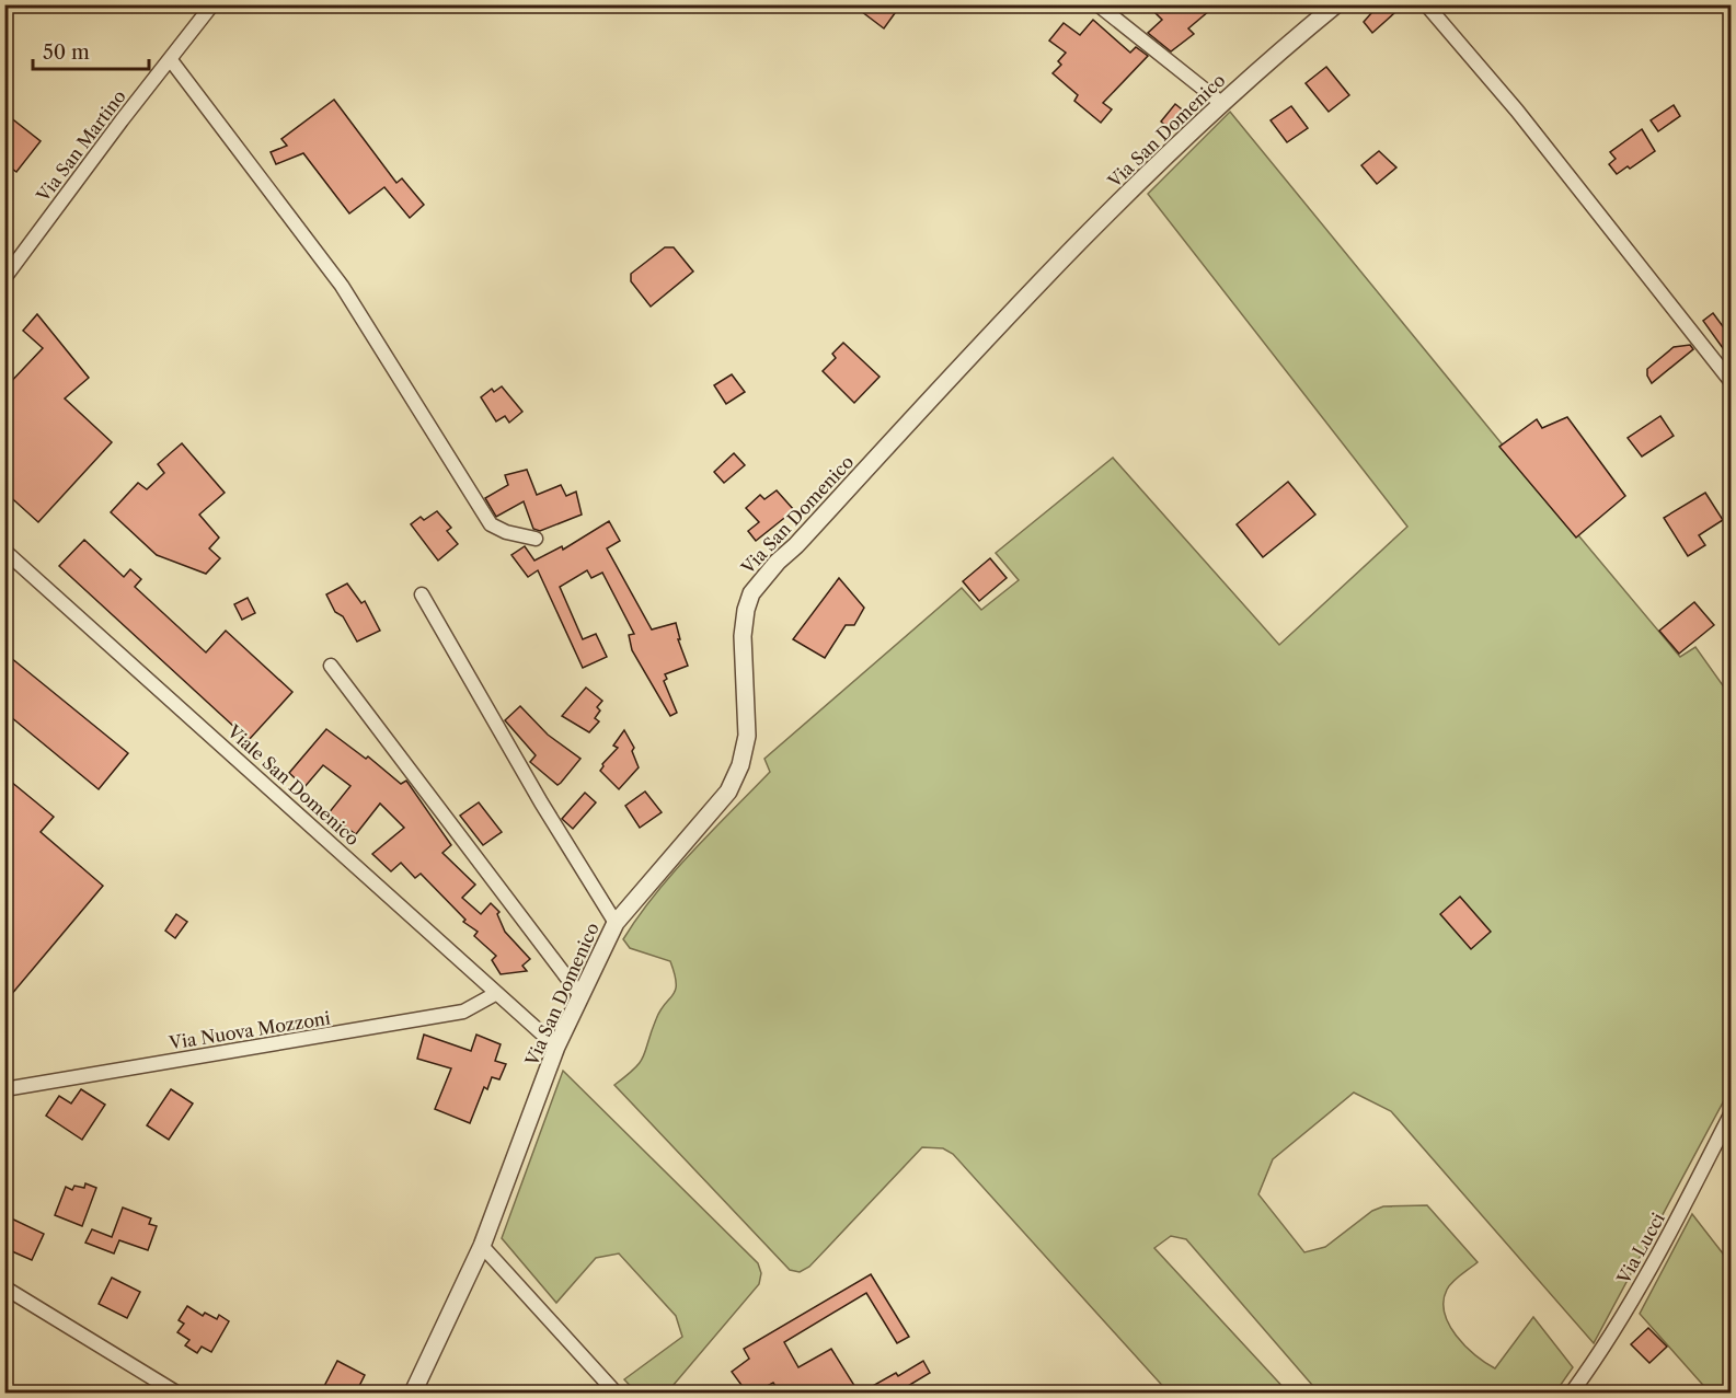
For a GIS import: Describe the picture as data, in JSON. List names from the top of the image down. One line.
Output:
{"streets":{"street":["Via San Domenico","Via San Martino","Viale San Domenico","Via Nuova Mozzoni","Via Lucci"]},"crossings":[["Via San Domenico","Viale San Domenico"],["Viale San Domenico","Via Nuova Mozzoni"]],"scale_bar":"50 m"}
